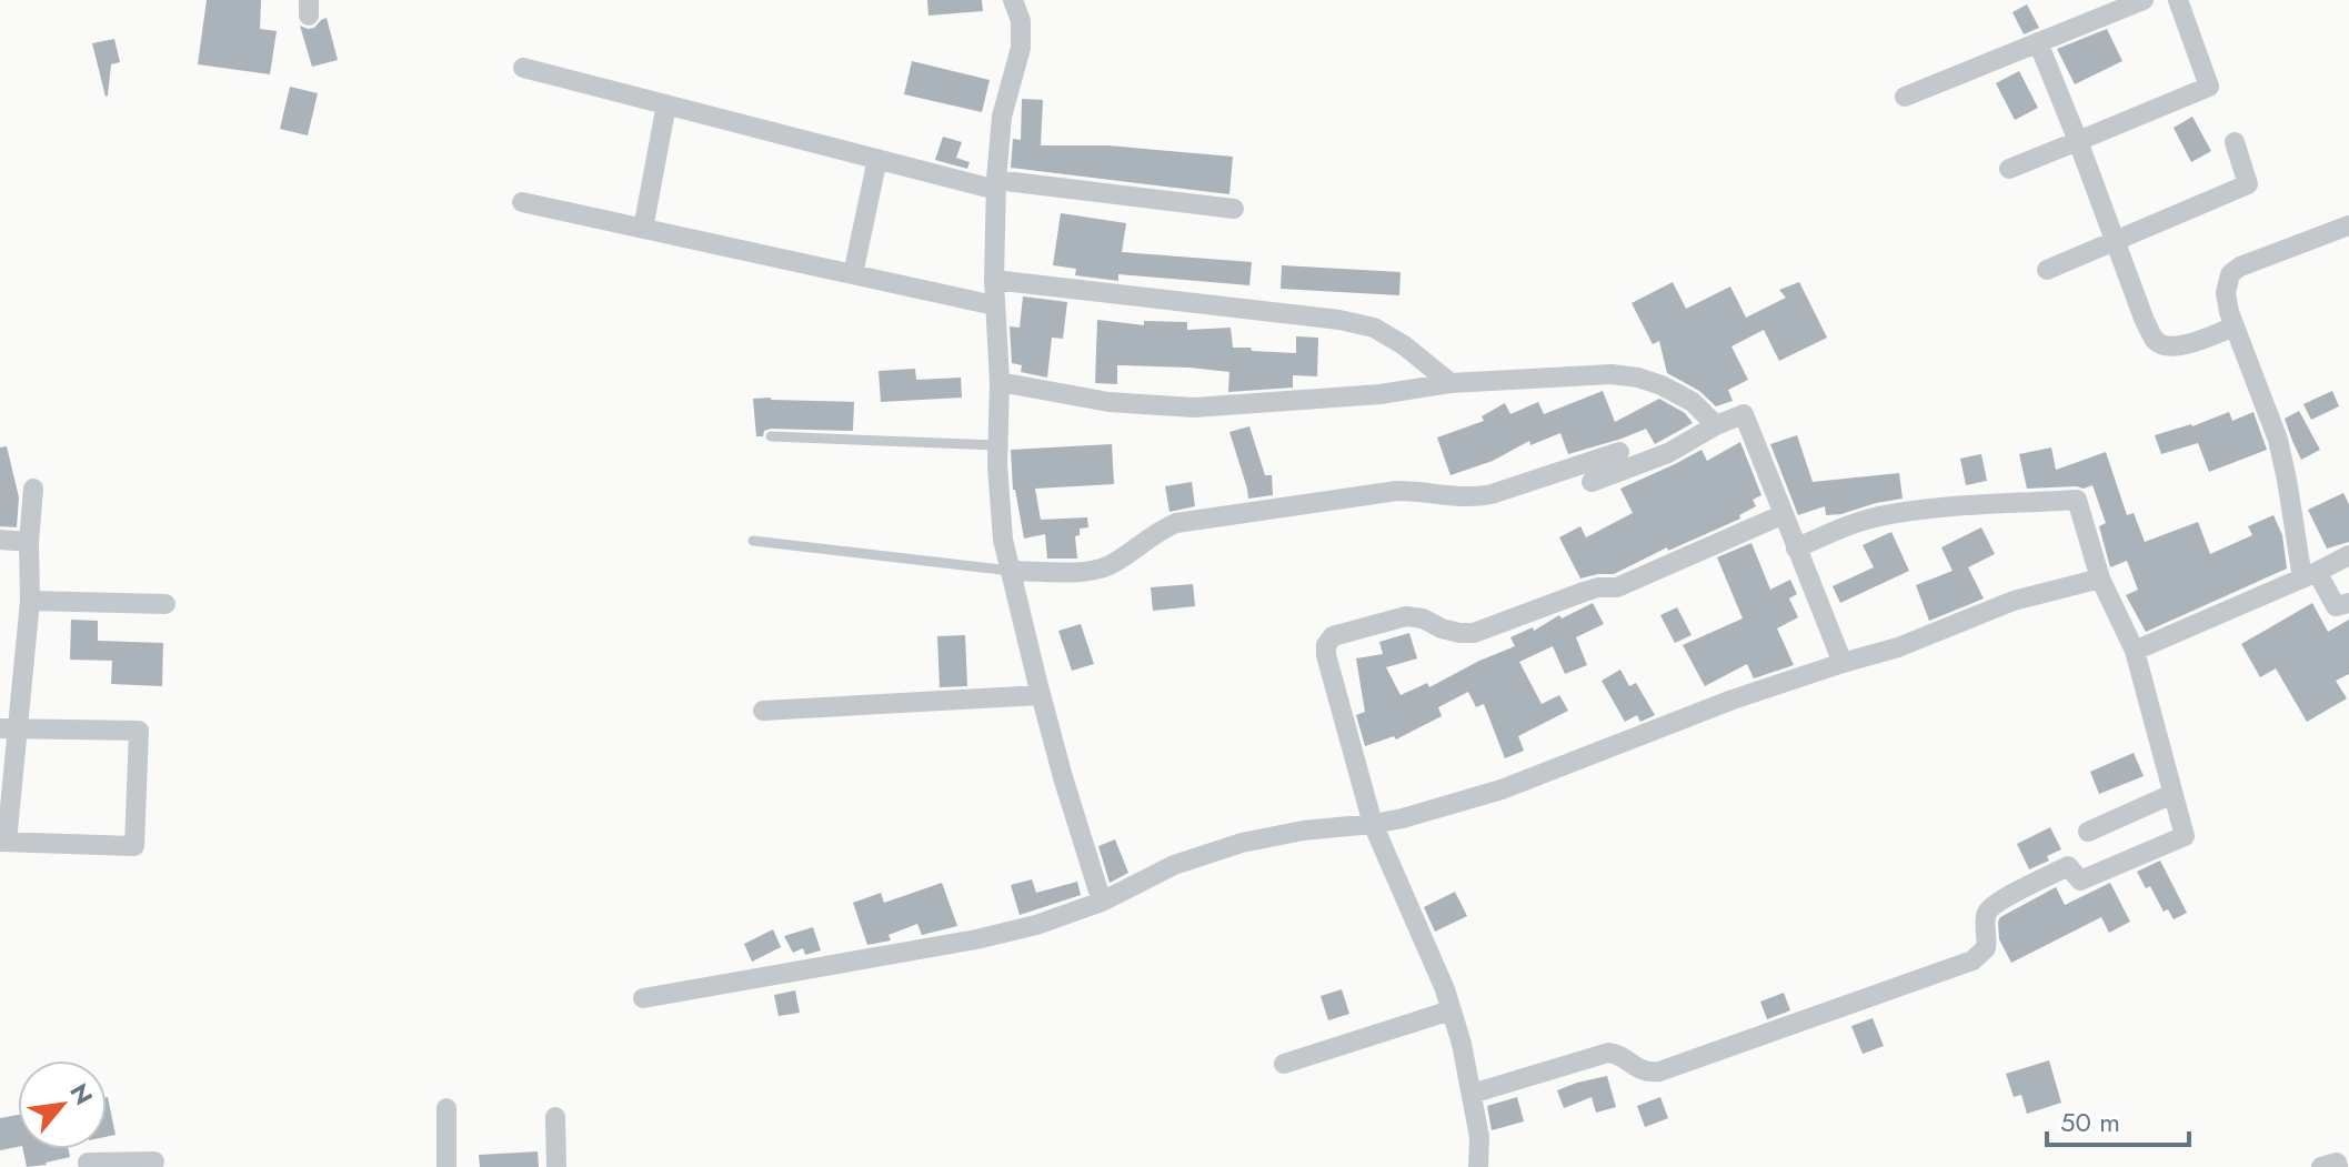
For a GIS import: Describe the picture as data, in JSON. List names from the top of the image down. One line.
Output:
{"scale_bar":"50 m","north":"top right"}
